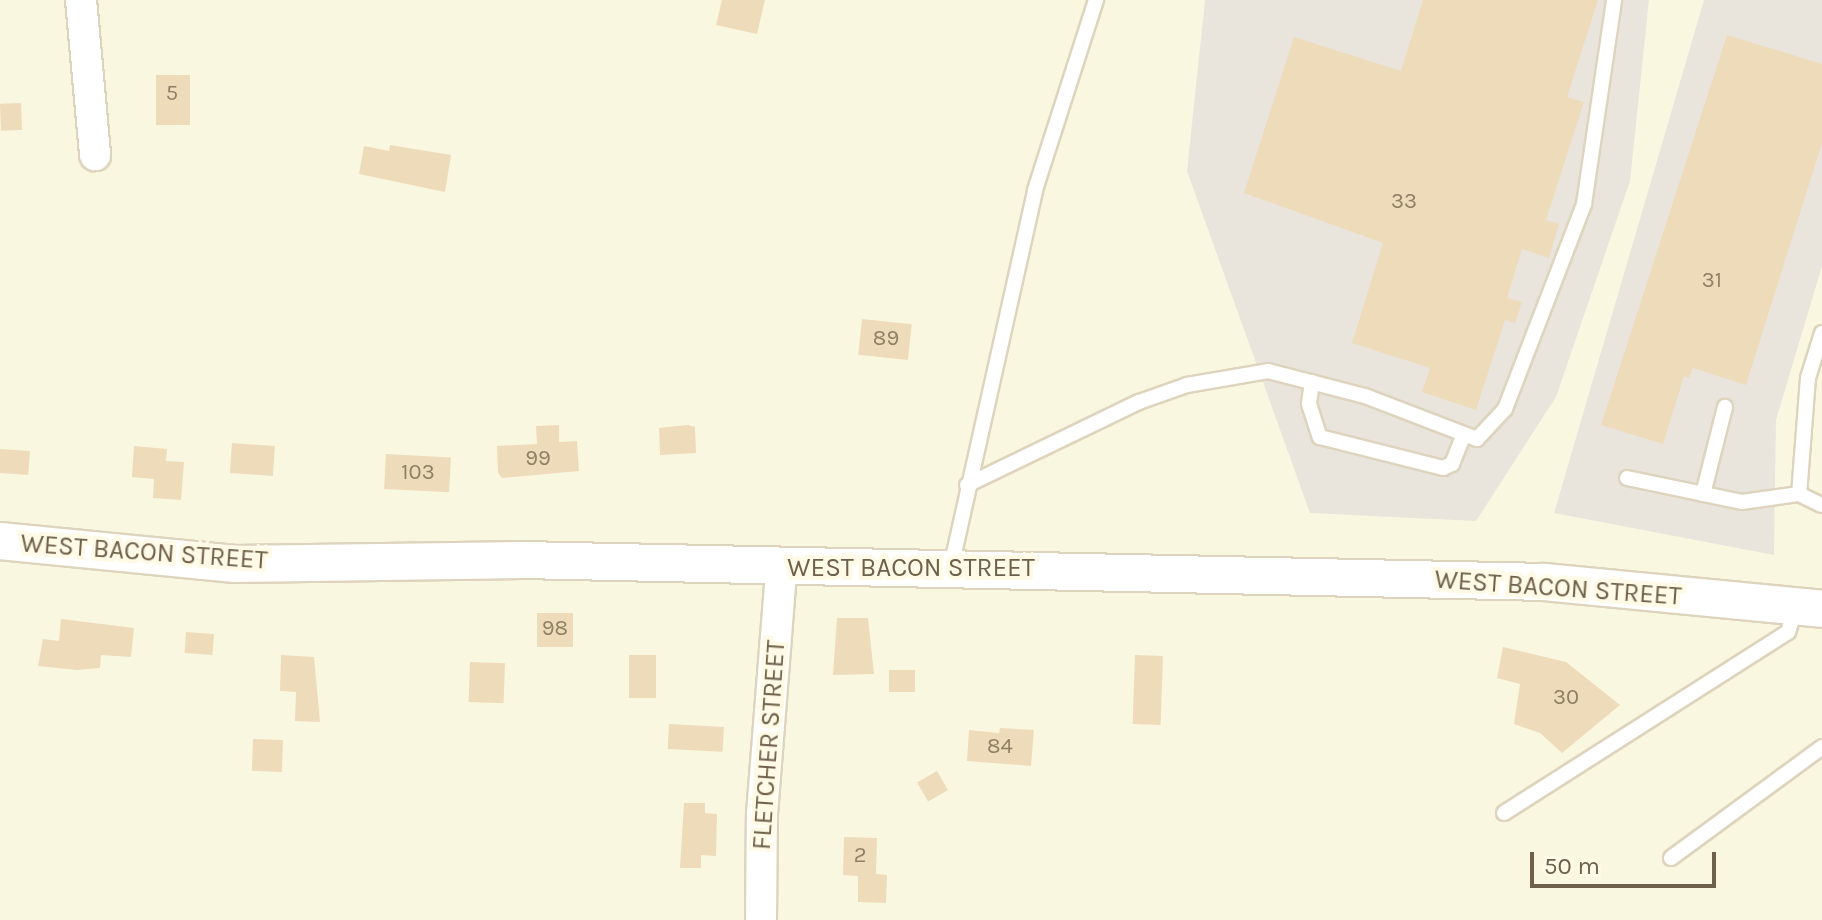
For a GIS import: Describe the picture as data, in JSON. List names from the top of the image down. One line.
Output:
{"streets":{"street":["WEST BACON STREET","FLETCHER STREET"]},"crossings":[["WEST BACON STREET","FLETCHER STREET"]],"house_numbers":["5","33","31","89","99","103","98","30","84","2"],"scale_bar":"50 m"}
